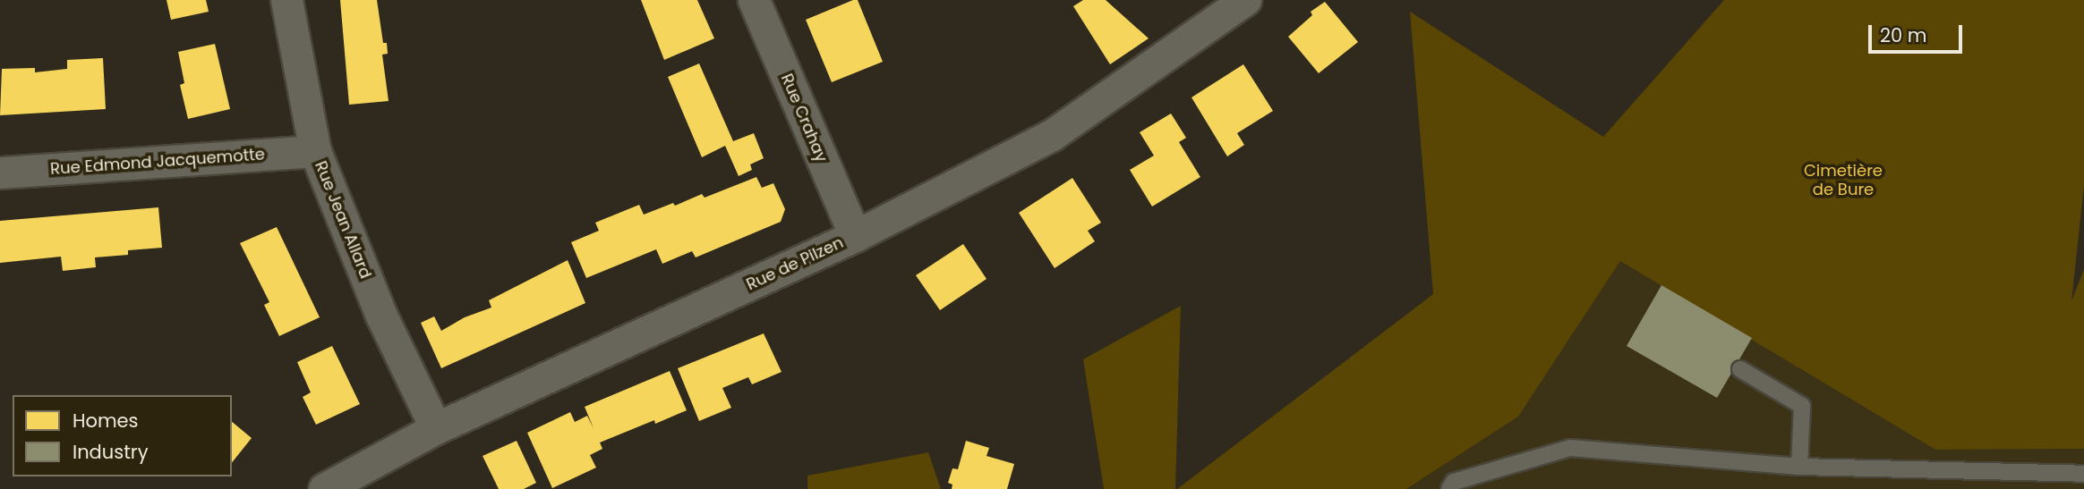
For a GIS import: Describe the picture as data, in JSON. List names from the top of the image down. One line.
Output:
{"streets":{"street":["Rue Crahay","Rue Edmond Jacquemotte","Rue Jean Allard","Rue de Pilzen"]},"crossings":[["Rue Crahay","Rue de Pilzen"],["Rue Edmond Jacquemotte","Rue Jean Allard"],["Rue Jean Allard","Rue de Pilzen"]],"parks":["Cimetière de Bure"],"legend":["Homes","Industry"],"scale_bar":"20 m"}
